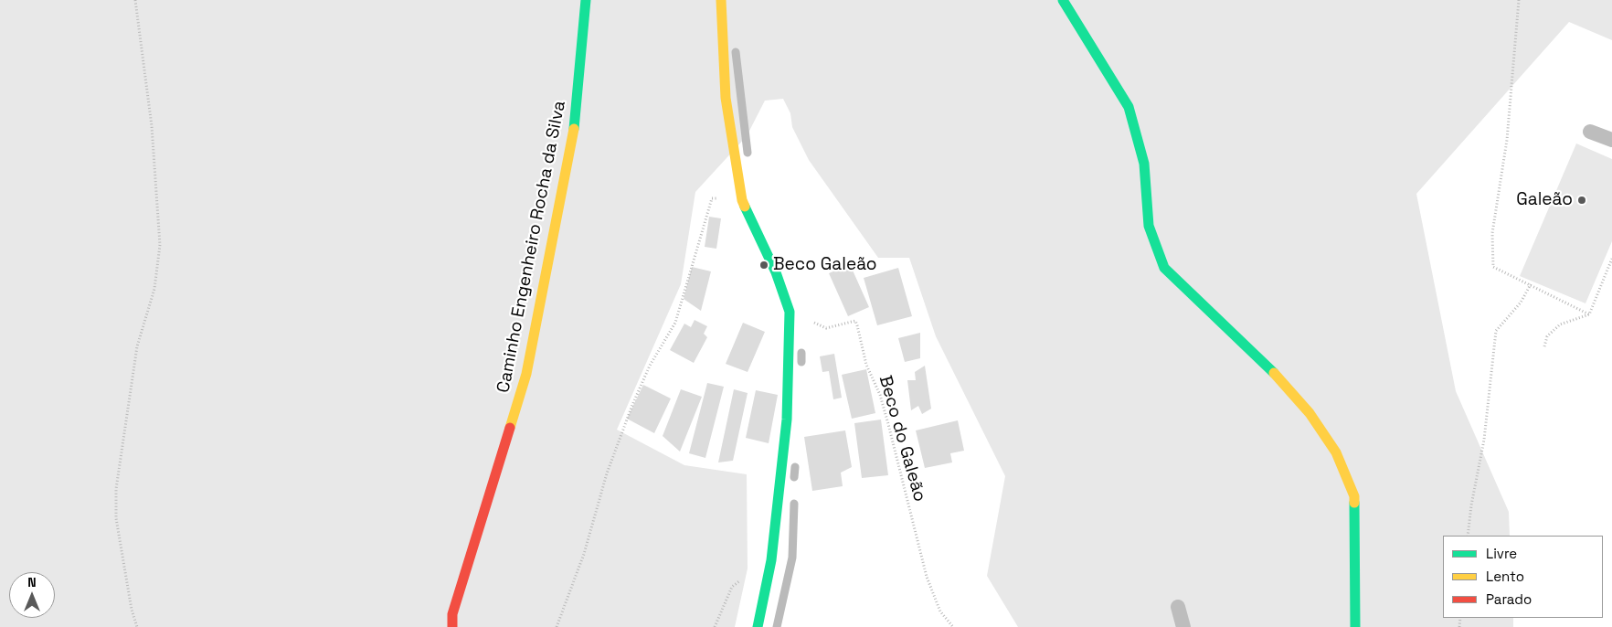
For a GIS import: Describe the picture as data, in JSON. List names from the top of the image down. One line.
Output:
{"streets":{"street":["Caminho Engenheiro Rocha da Silva"],"path":["Beco do Galeão"]},"places":["Galeão","Beco Galeão"],"legend":["Livre","Lento","Parado"],"north":"top"}
